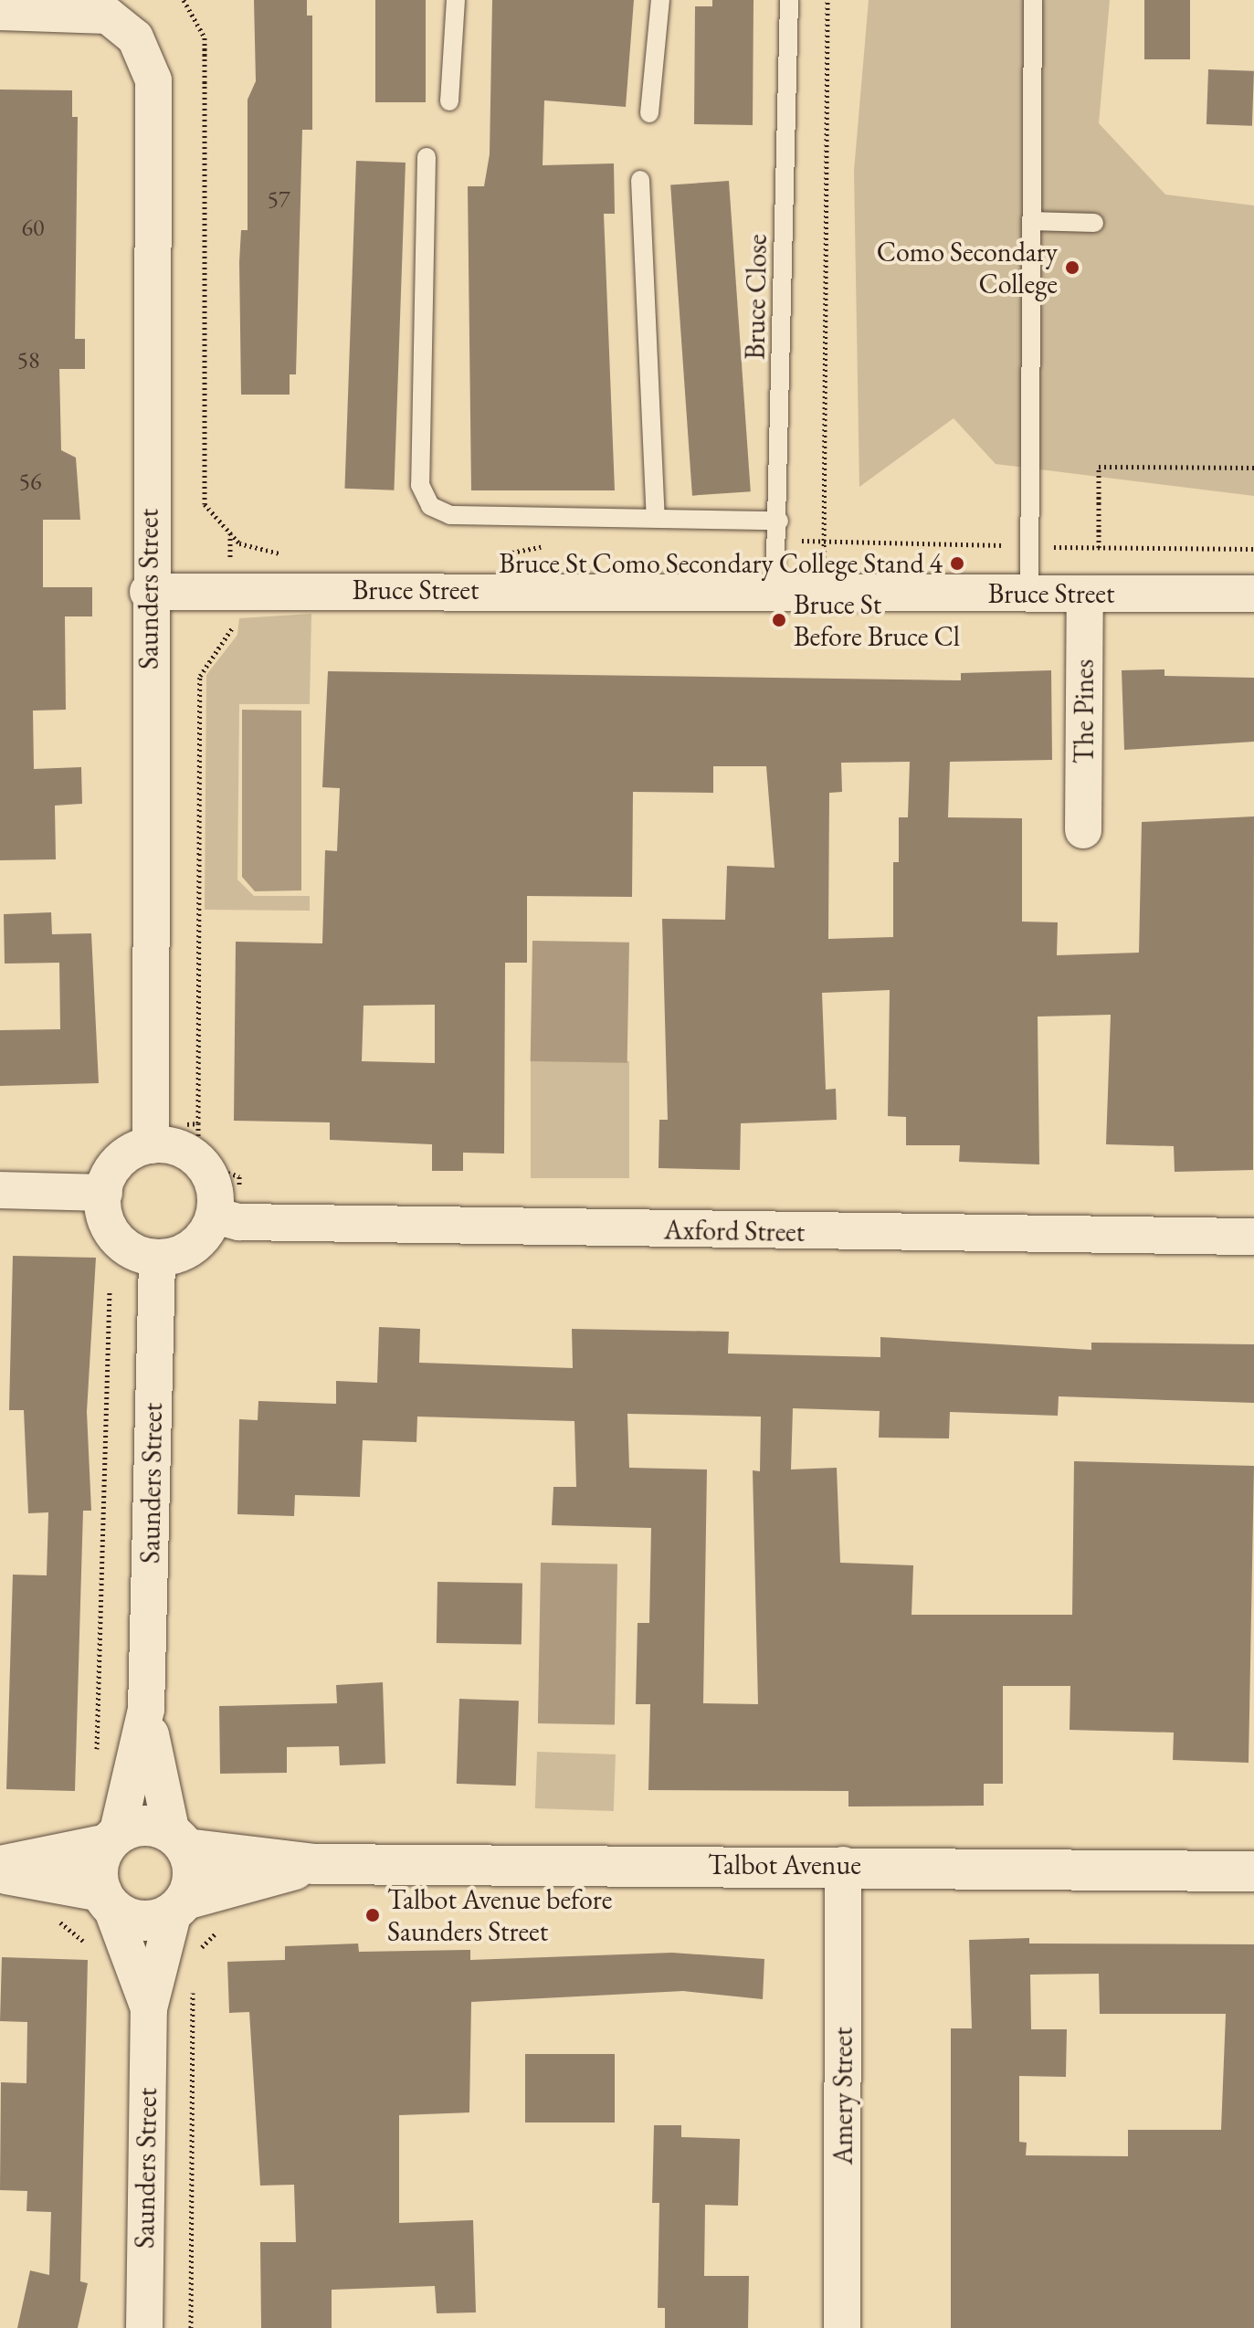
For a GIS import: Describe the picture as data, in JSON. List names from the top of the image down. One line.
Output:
{"streets":{"street":["Saunders Street","Bruce Street","The Pines","Axford Street","Talbot Avenue","Amery Street"],"lane":["Bruce Close"]},"crossings":[["Bruce Close","Bruce Street"],["Saunders Street","Bruce Street"],["Saunders Street","Axford Street"],["Saunders Street","Talbot Avenue"],["Bruce Street","The Pines"],["Talbot Avenue","Amery Street"]],"places":["Como Secondary College","Bruce St Como Secondary College Stand 4","Bruce St Before Bruce Cl","Talbot Avenue before Saunders Street"],"house_numbers":["57","60","58","56"]}
